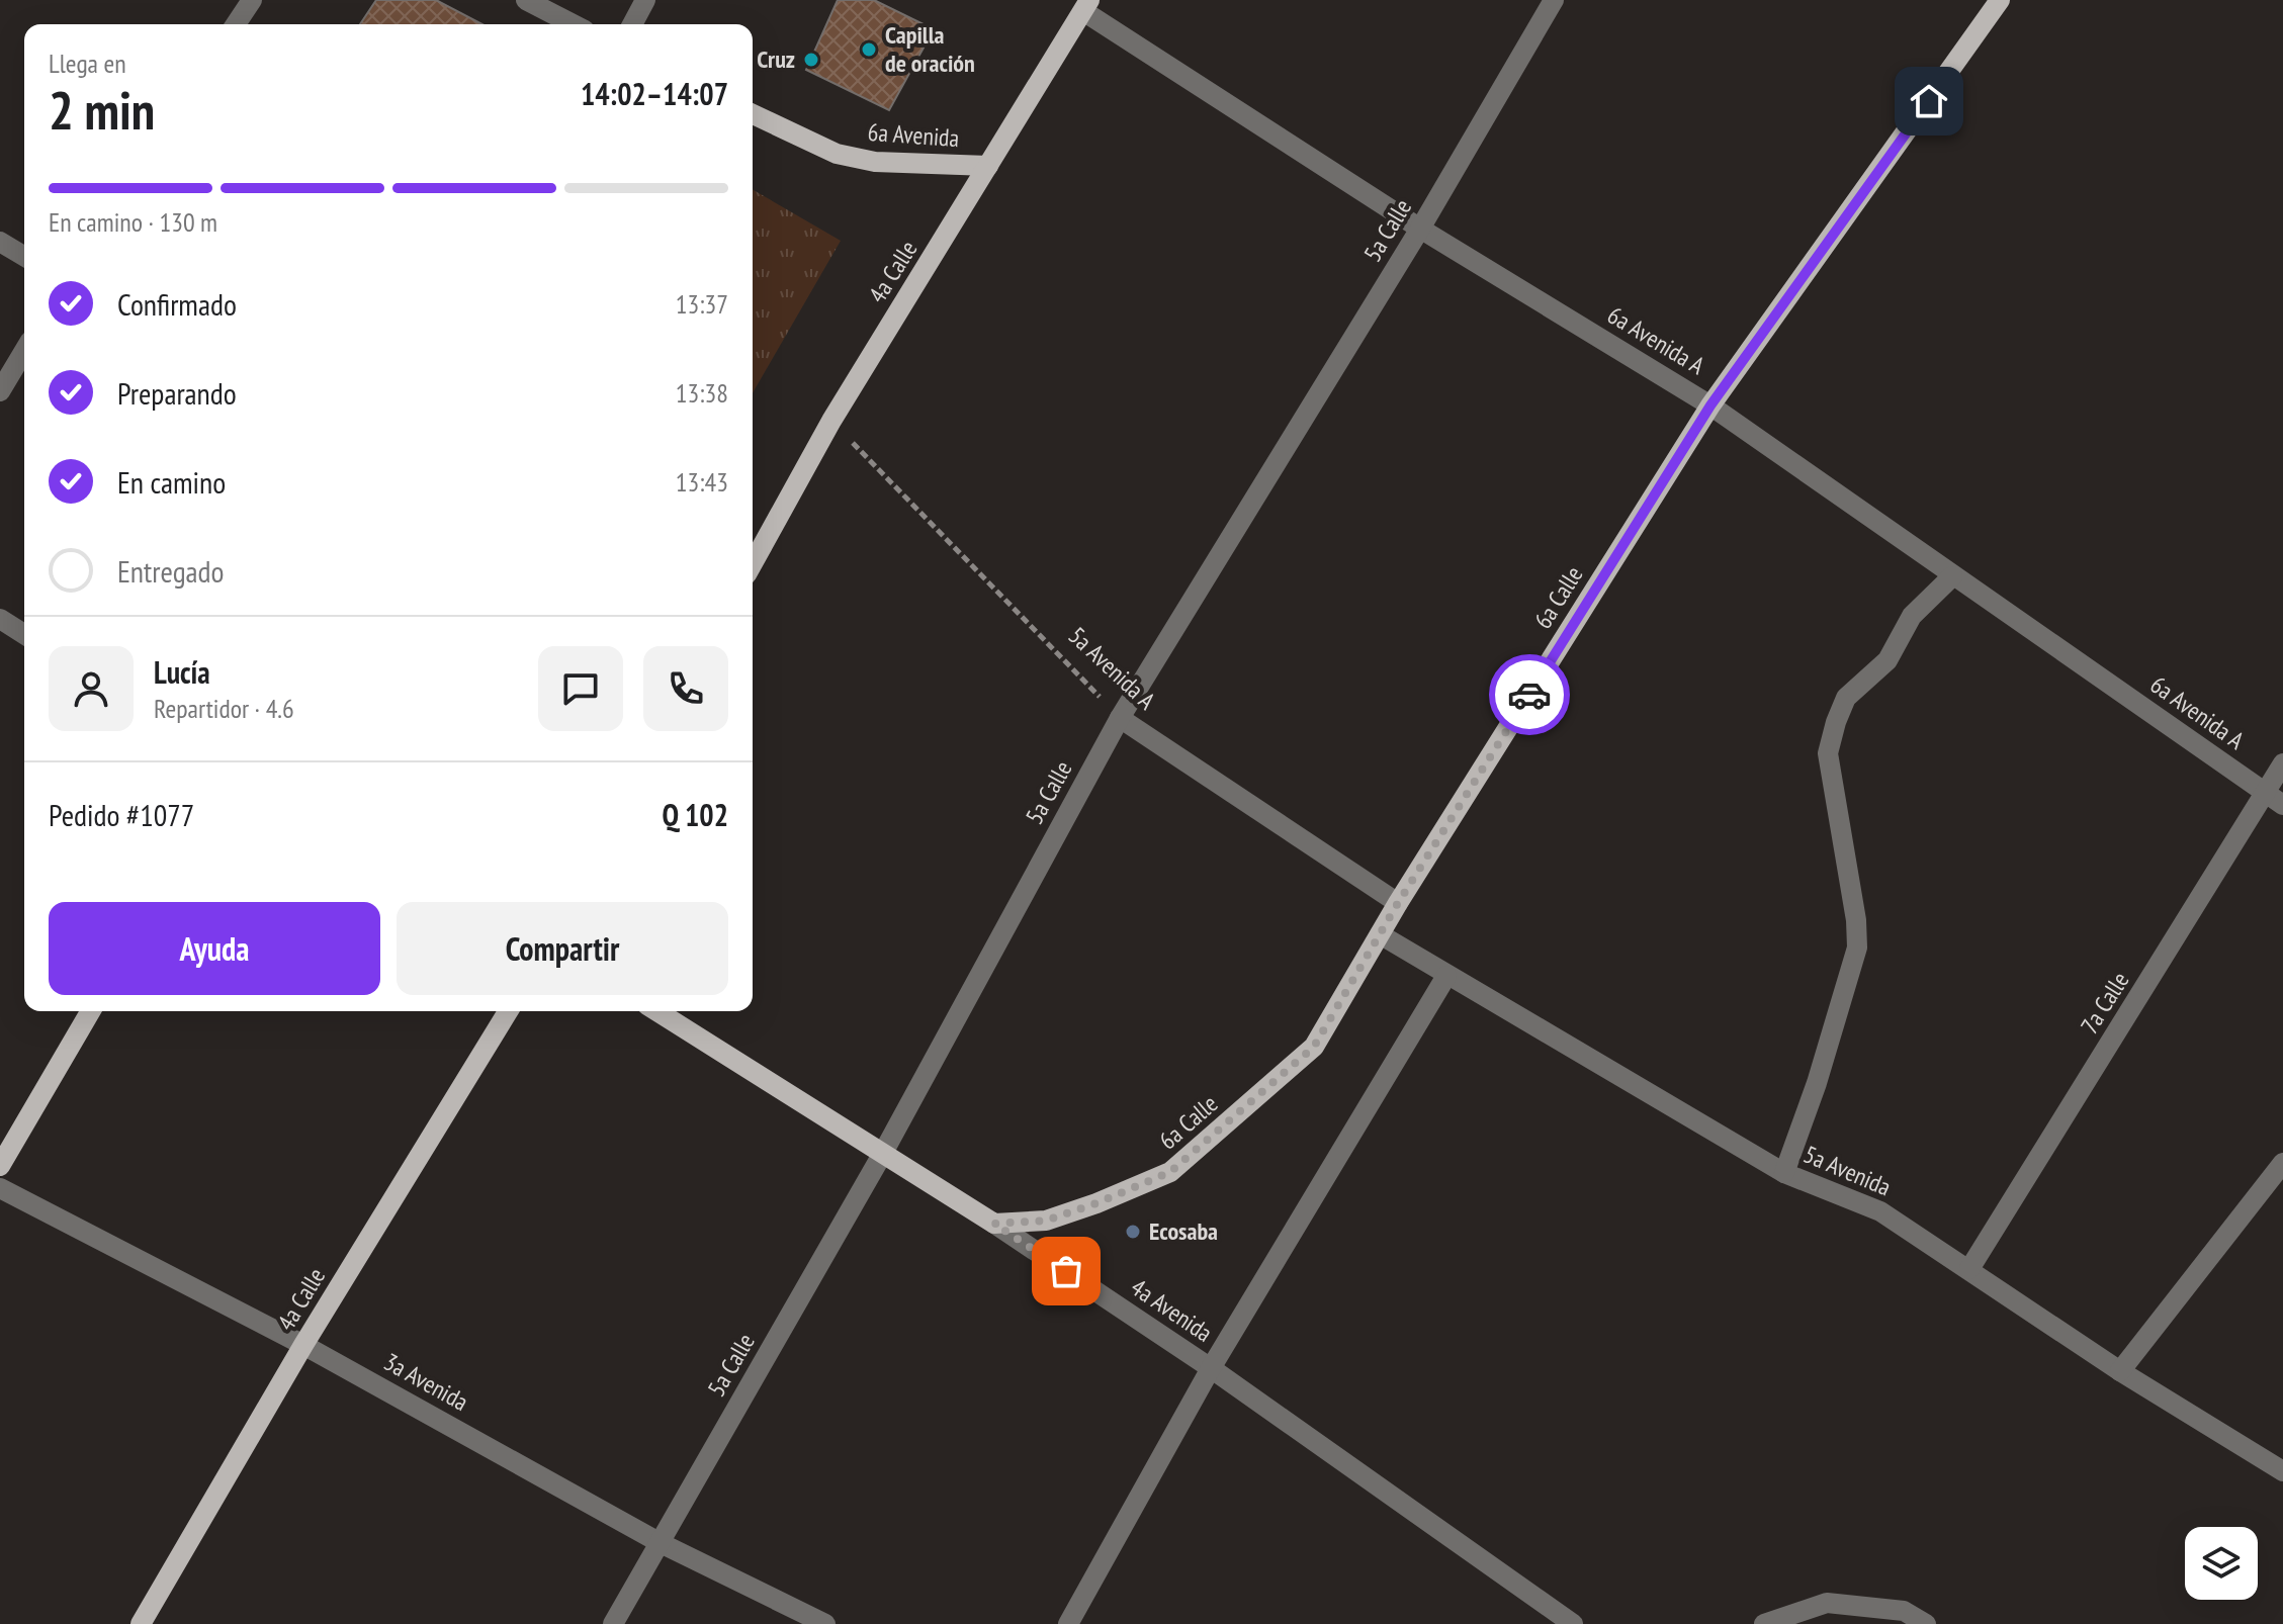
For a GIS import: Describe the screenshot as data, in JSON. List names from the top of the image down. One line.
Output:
{"streets":{"main road":["6a Avenida","4a Calle","6a Calle","4a Avenida"],"street":["5a Calle","6a Avenida A","5a Avenida A","7a Calle","5a Avenida","3a Avenida"]},"crossings":[["6a Avenida","4a Calle"],["5a Calle","6a Avenida A"],["5a Calle","5a Avenida A"],["5a Calle","4a Avenida"],["5a Calle","3a Avenida"],["4a Calle","6a Avenida A"],["4a Calle","5a Avenida A"],["4a Calle","3a Avenida"],["6a Avenida A","6a Calle"],["6a Avenida A","7a Calle"],["6a Calle","5a Avenida A"],["6a Calle","5a Avenida"],["6a Calle","4a Avenida"],["7a Calle","5a Avenida"]],"places":["Capilla de oración","Cruz","Ecosaba"],"page":{"heading":["2 min","Llega en","14:02–14:07"],"panel":["Lucía","Repartidor · 4.6","Pedido #1077","Q 102"],"bar":"En camino · 130 m","list":[["Confirmado","13:37"],["Preparando","13:38"],["En camino","13:43"],"Entregado"],"buttons":["Ayuda","Compartir"]}}
